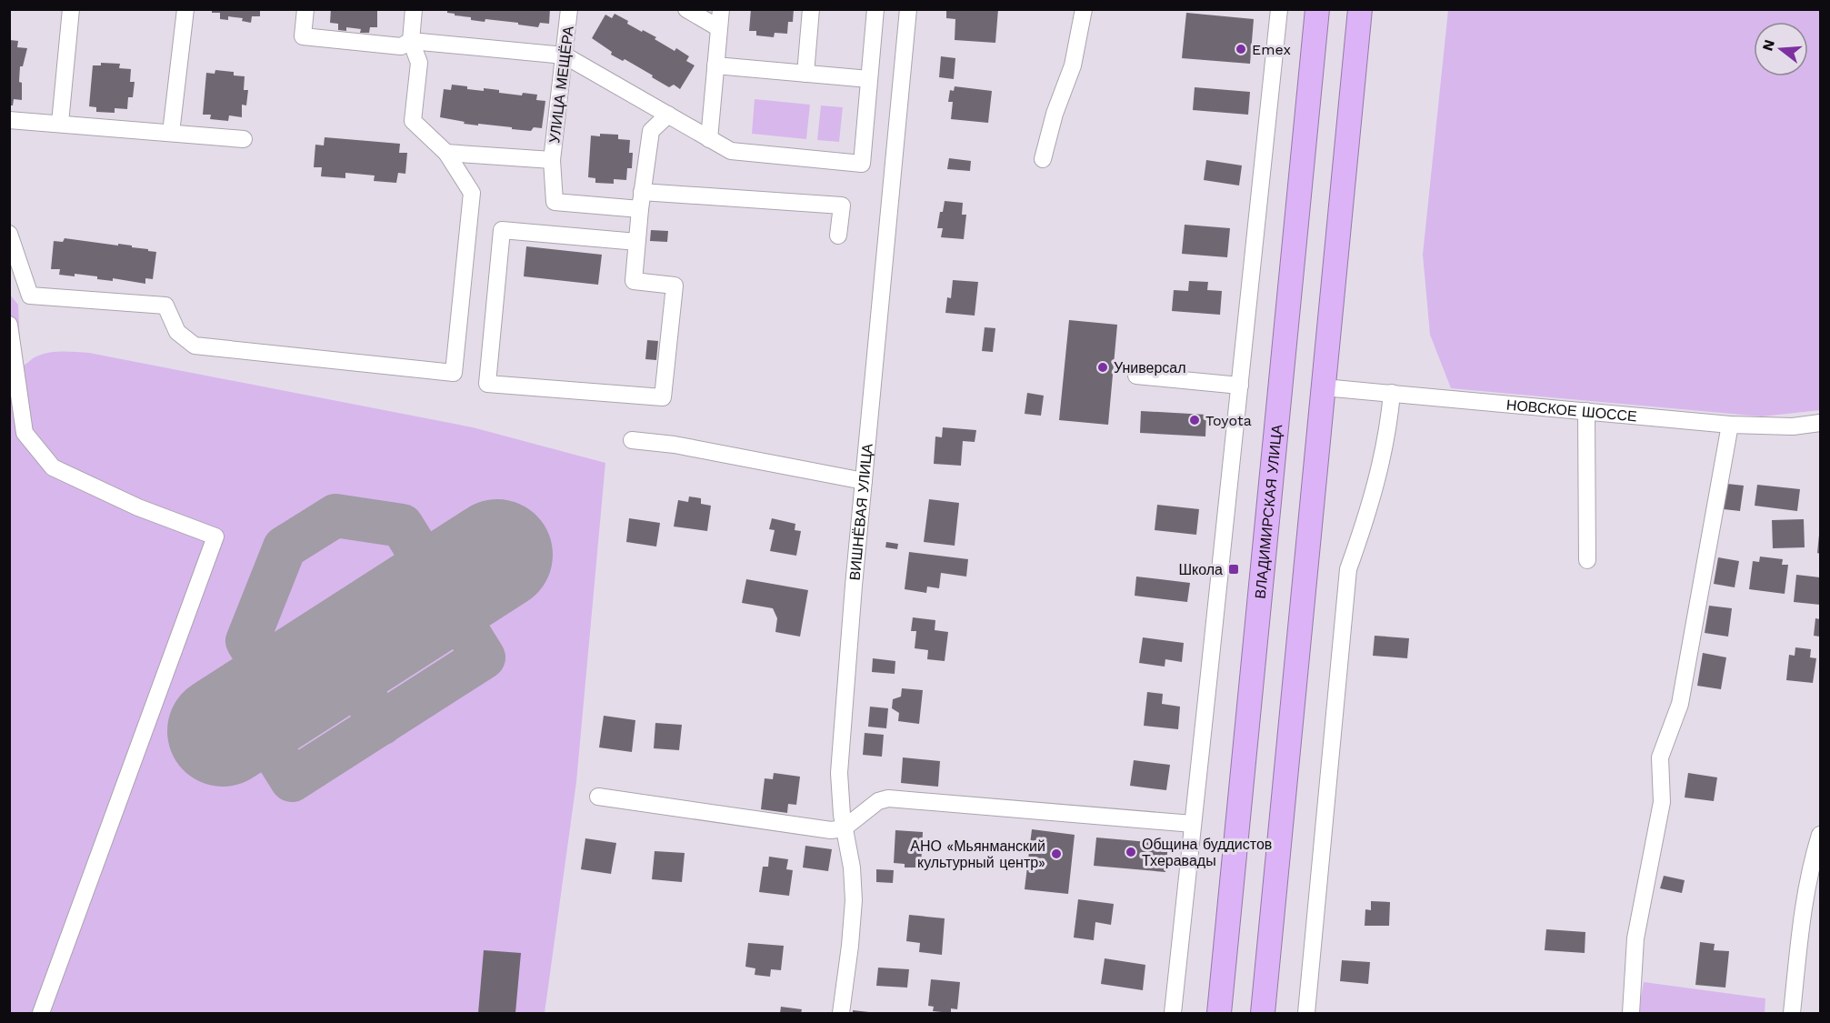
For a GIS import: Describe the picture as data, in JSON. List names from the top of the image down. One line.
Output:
{"streets":{"highway":["ВЛАДИМИРСКАЯ УЛИЦА"],"street":["УЛИЦА МЕЩЁРА","НОВСКОЕ ШОССЕ","ВИШНЁВАЯ УЛИЦА"]},"places":{"other":["Emex","Универсал","Toyota","Община буддистов Тхеравады","АНО «Мьянманский культурный центр»"],"transit":["Школа"]},"north":"left"}
